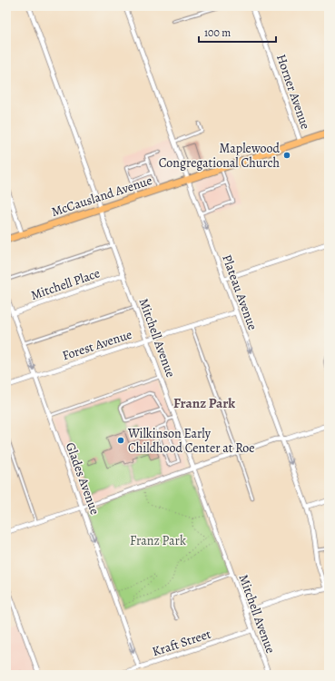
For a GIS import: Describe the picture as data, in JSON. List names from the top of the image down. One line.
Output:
{"streets":{"main road":["McCausland Avenue"],"street":["Horner Avenue","Mitchell Place","Plateau Avenue","Mitchell Avenue","Forest Avenue","Glades Avenue","Kraft Street"]},"crossings":[["Horner Avenue","McCausland Avenue"],["McCausland Avenue","Plateau Avenue"],["McCausland Avenue","Mitchell Avenue"],["Mitchell Place","Mitchell Avenue"],["Mitchell Place","Glades Avenue"],["Plateau Avenue","Forest Avenue"],["Mitchell Avenue","Forest Avenue"],["Mitchell Avenue","Kraft Street"],["Forest Avenue","Glades Avenue"],["Glades Avenue","Kraft Street"]],"one_way":["Plateau Avenue","Glades Avenue"],"districts":["Franz Park"],"parks":["Franz Park"],"places":["Maplewood Congregational Church","Wilkinson Early Childhood Center at Roe"],"scale_bar":"100 m"}
